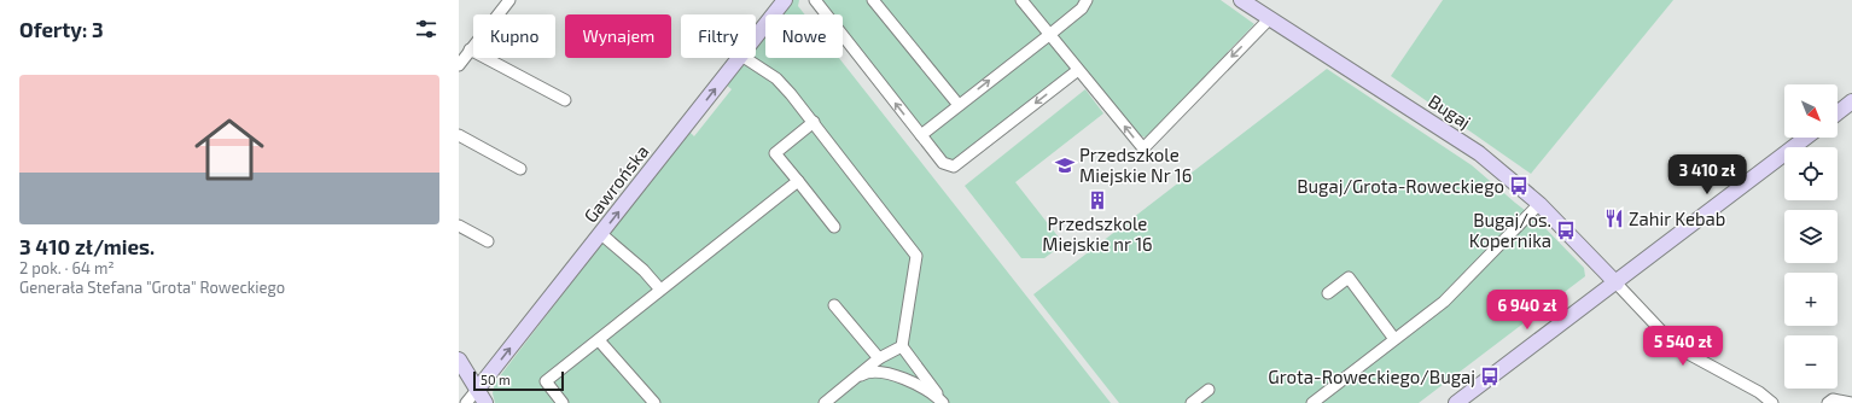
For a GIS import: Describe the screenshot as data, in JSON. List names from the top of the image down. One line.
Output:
{"streets":{"street":["Bugaj","Gawrońska"]},"places":{"school or university":["Przedszkole Miejskie Nr 16"],"bus stop":["Bugaj/Grota-Roweckiego","Bugaj/os. Kopernika","Grota-Roweckiego/Bugaj"],"building":["Przedszkole Miejskie nr 16"],"restaurant":["Zahir Kebab"]},"scale_bar":"50 m","north":"bottom right","page":{"heading":"Oferty: 3","chip":["Kupno","Wynajem","Filtry","Nowe"],"list":[{"name":"3 410 zł/mies.","note":"2 pok. · 64 m² · Generała Stefana \"Grota\" Roweckiego"}],"map_buttons":["+","−"],"price":["3 410 zł","6 940 zł","5 540 zł"],"scale":"50 m"}}
